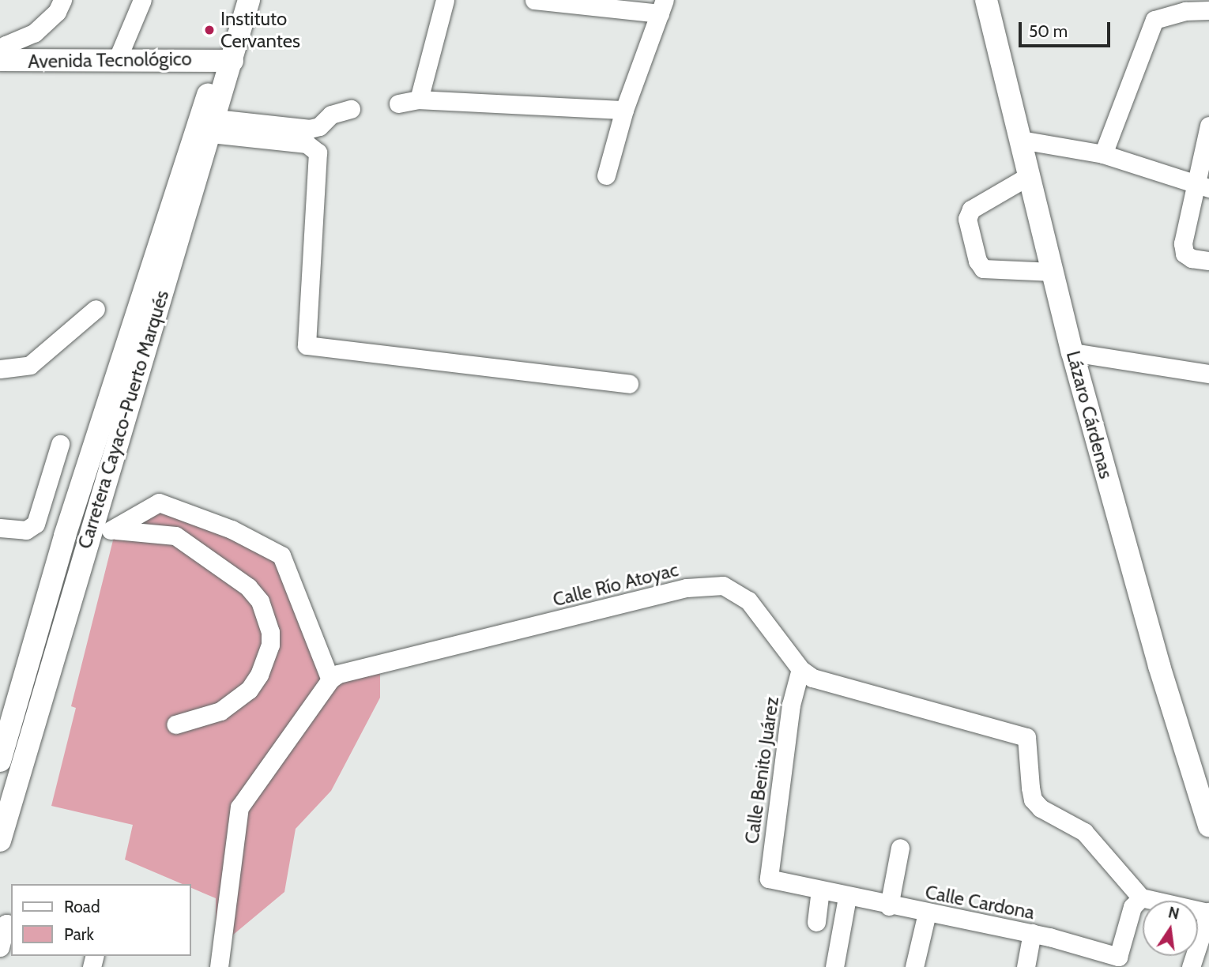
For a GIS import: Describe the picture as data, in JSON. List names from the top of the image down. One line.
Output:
{"streets":{"main road":["Avenida Tecnológico","Lázaro Cárdenas","Carretera Cayaco-Puerto Marqués"],"street":["Calle Río Atoyac","Calle Benito Juárez","Calle Cardona"]},"crossings":[["Avenida Tecnológico","Carretera Cayaco-Puerto Marqués"],["Calle Río Atoyac","Calle Benito Juárez"],["Calle Río Atoyac","Calle Cardona"],["Calle Benito Juárez","Calle Cardona"]],"places":["Instituto Cervantes"],"legend":["Road","Park"],"scale_bar":"50 m","north":"top"}
